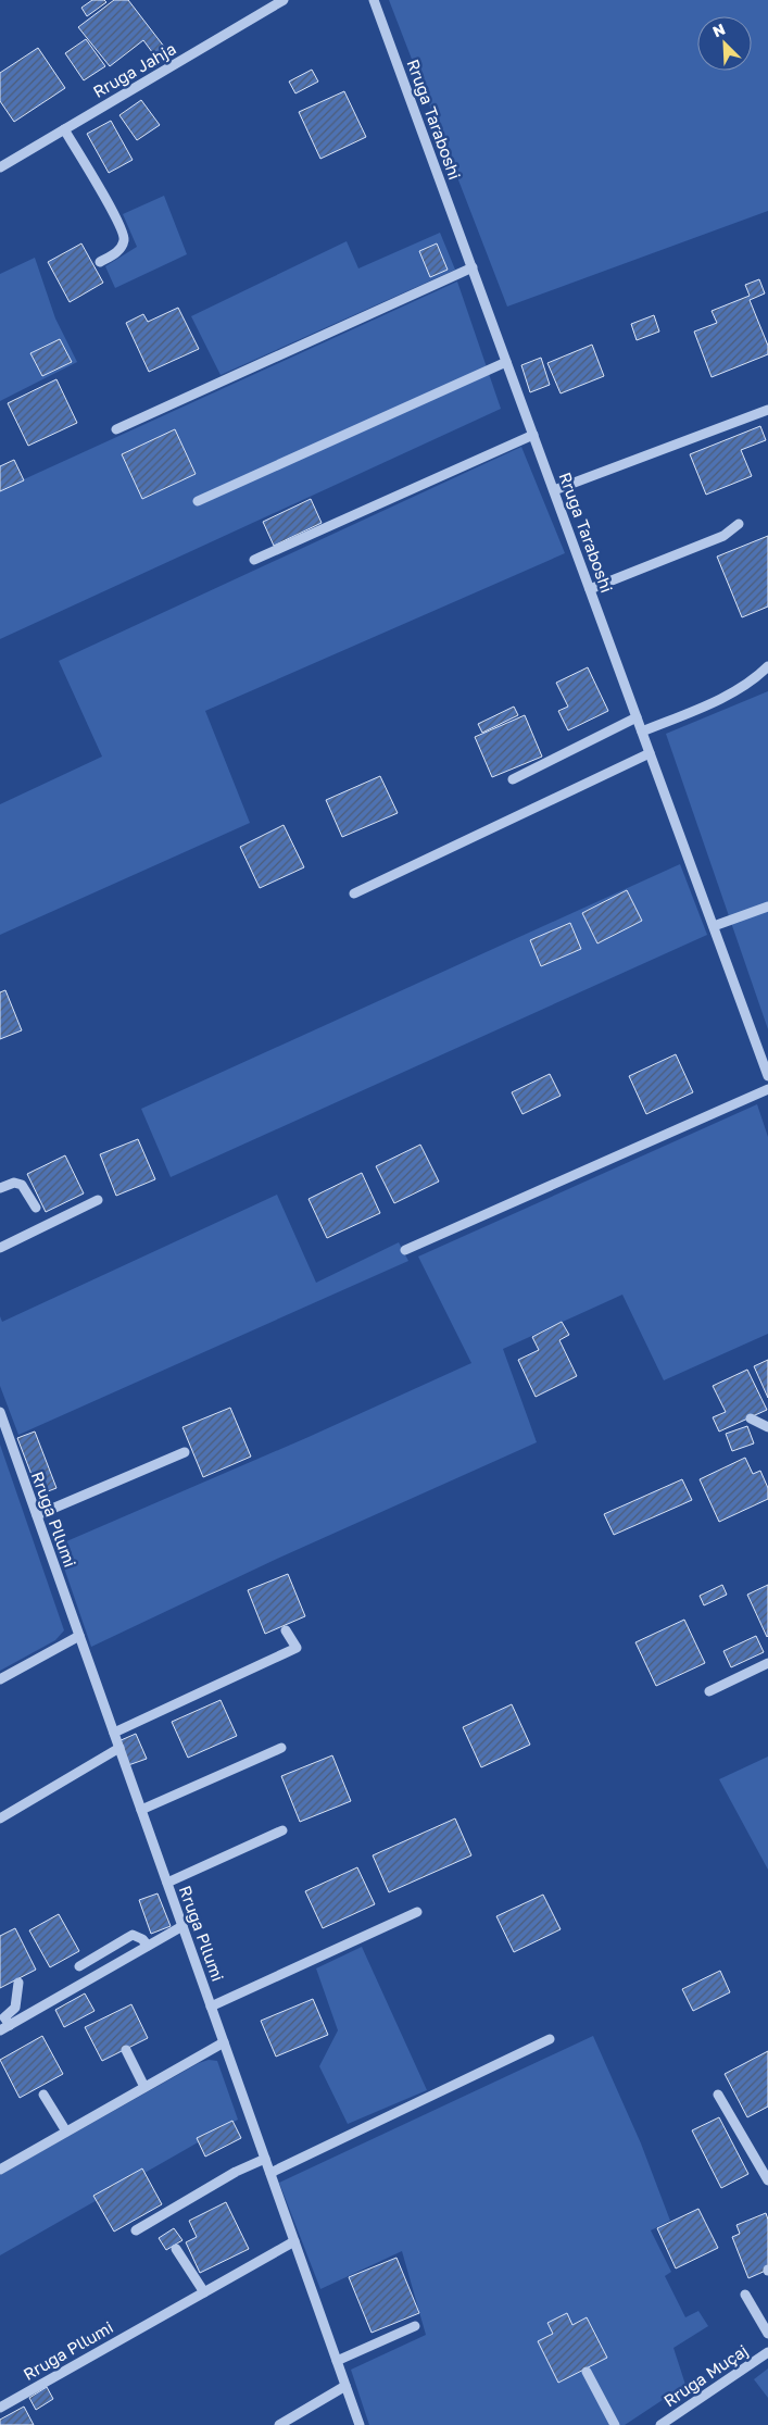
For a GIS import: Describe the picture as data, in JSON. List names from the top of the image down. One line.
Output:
{"streets":{"street":["Rruga Jahja","Rruga Taraboshi","Rruga Pllumi","Rruga Muçaj"]},"north":"top left"}
